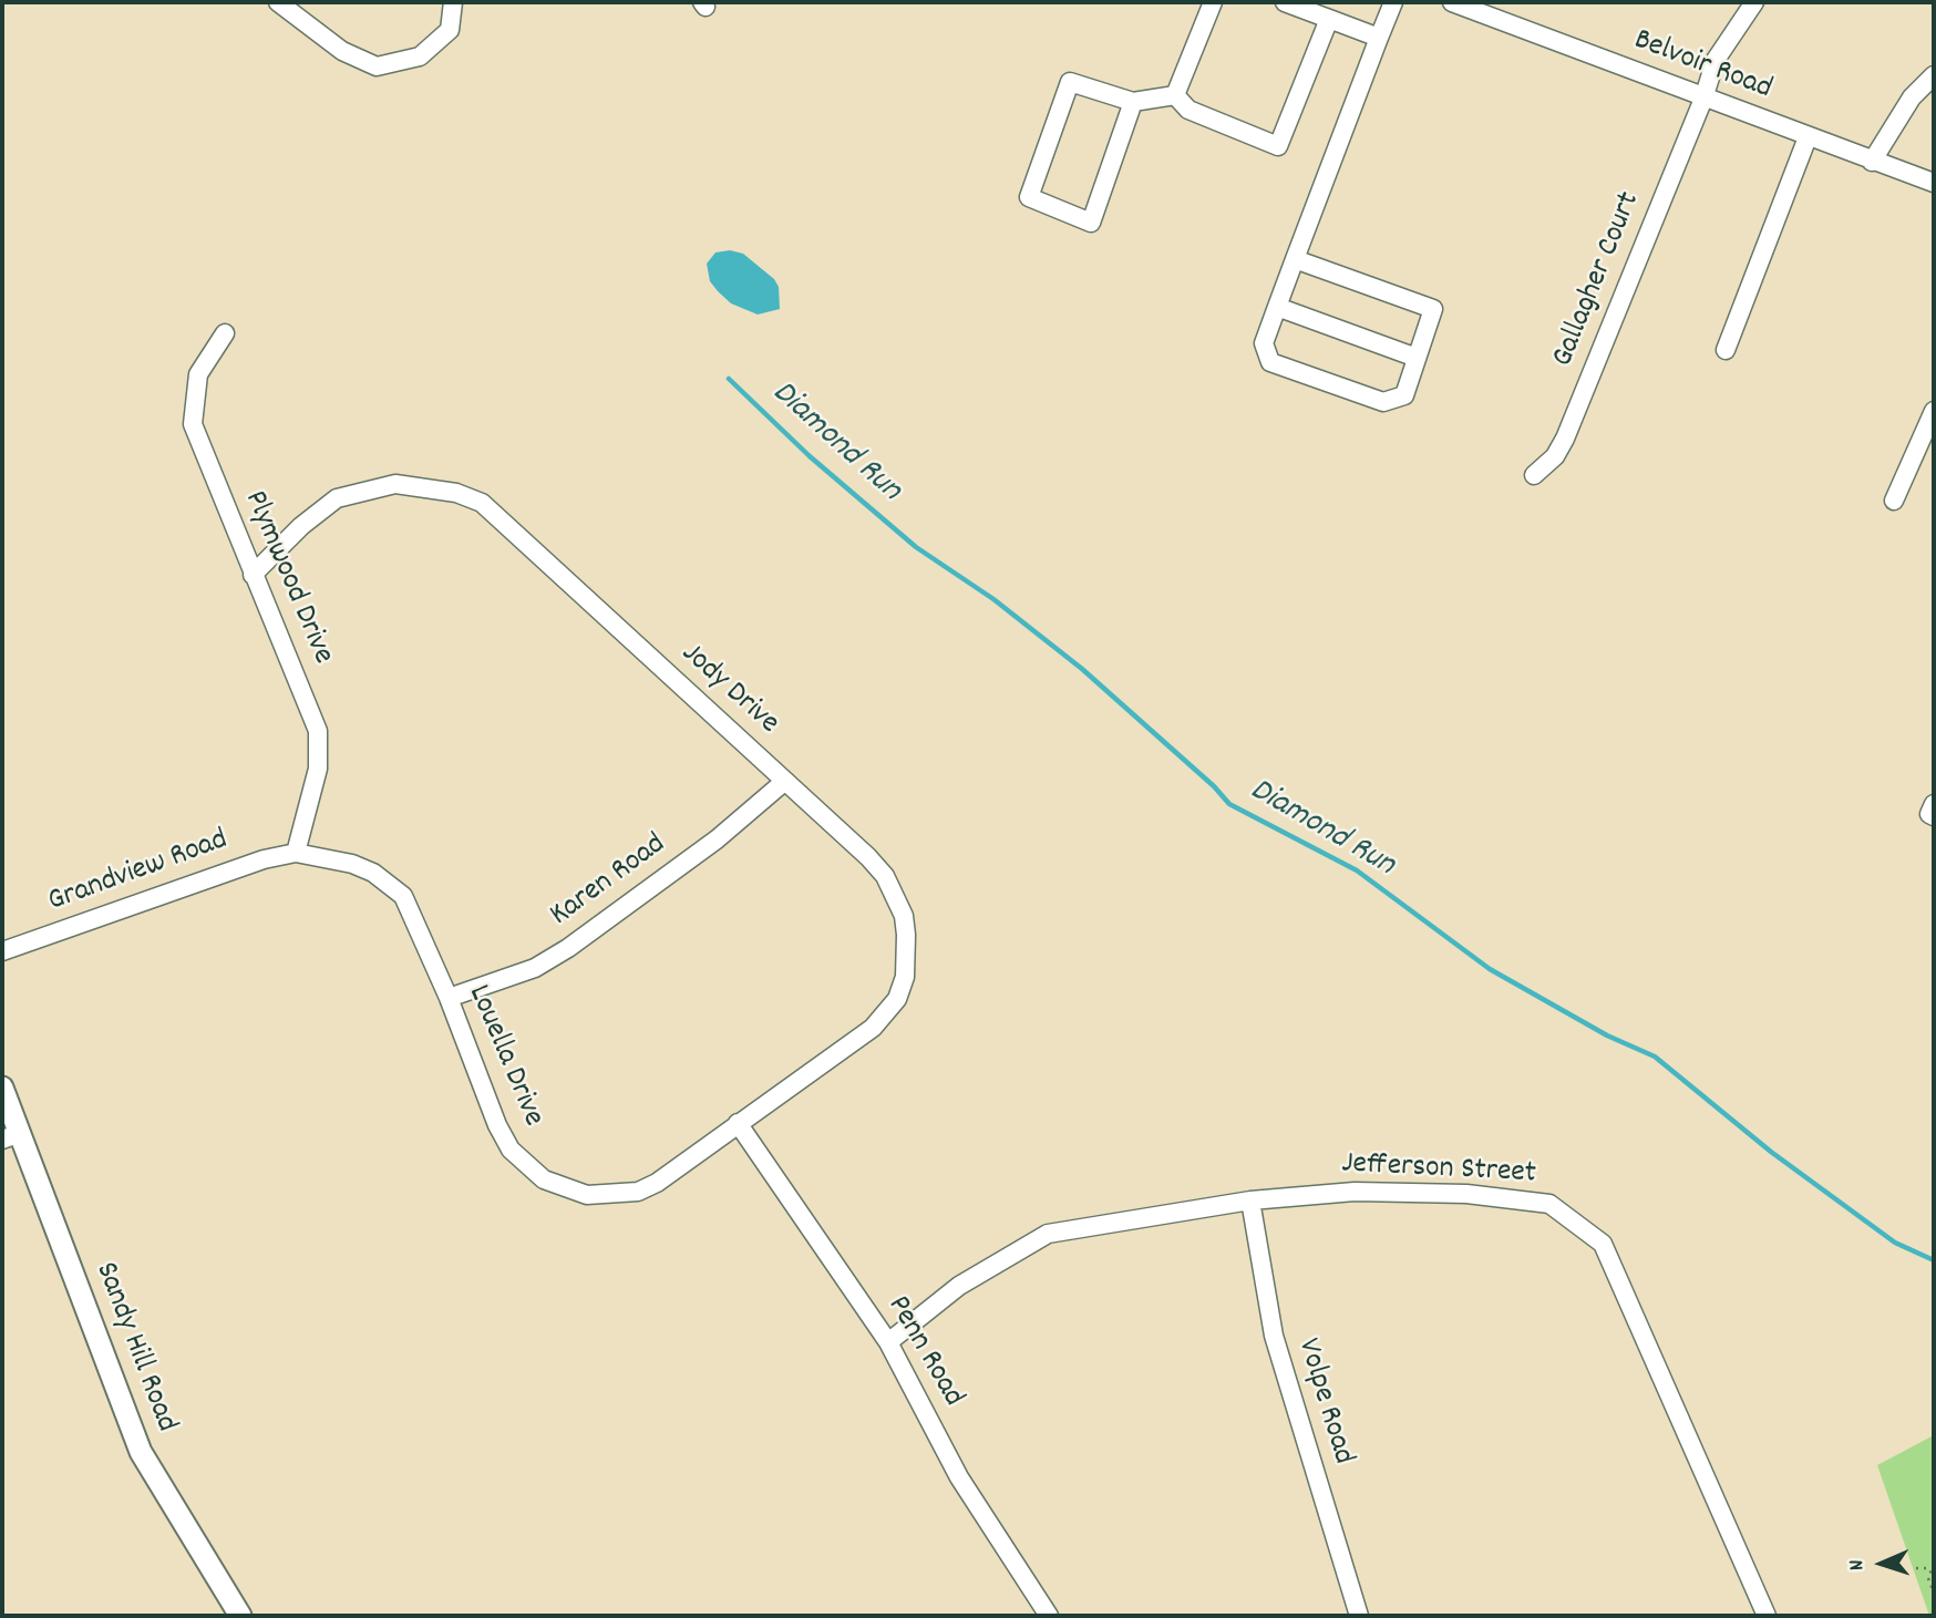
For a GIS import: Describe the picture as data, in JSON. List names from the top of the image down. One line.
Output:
{"streets":{"main road":["Sandy Hill Road"],"street":["Belvoir Road","Gallagher Court","Plymwood Drive","Jody Drive","Grandview Road","Karen Road","Louella Drive","Jefferson Street","Penn Road","Volpe Road"]},"crossings":[["Belvoir Road","Gallagher Court"],["Plymwood Drive","Jody Drive"],["Plymwood Drive","Grandview Road"],["Plymwood Drive","Louella Drive"],["Jody Drive","Karen Road"],["Jody Drive","Louella Drive"],["Jody Drive","Penn Road"],["Grandview Road","Louella Drive"],["Karen Road","Louella Drive"],["Louella Drive","Penn Road"],["Jefferson Street","Penn Road"],["Jefferson Street","Volpe Road"]],"water":["Diamond Run"],"north":"left"}
